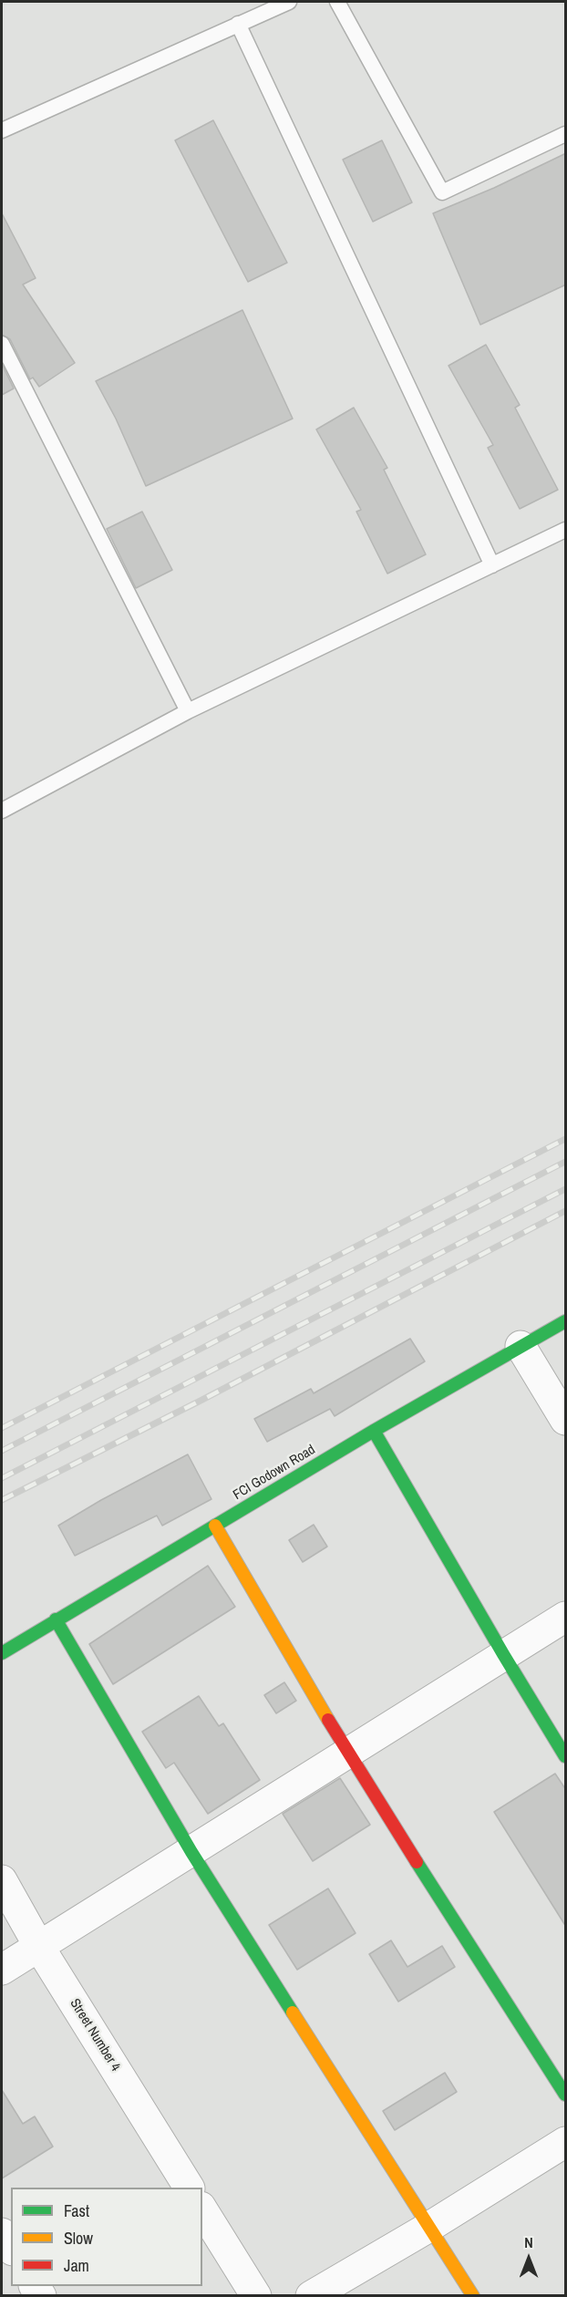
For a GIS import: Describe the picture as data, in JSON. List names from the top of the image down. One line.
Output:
{"streets":{"street":["FCI Godown Road","Street Number 4"]},"legend":["Fast","Slow","Jam"],"north":"top"}
